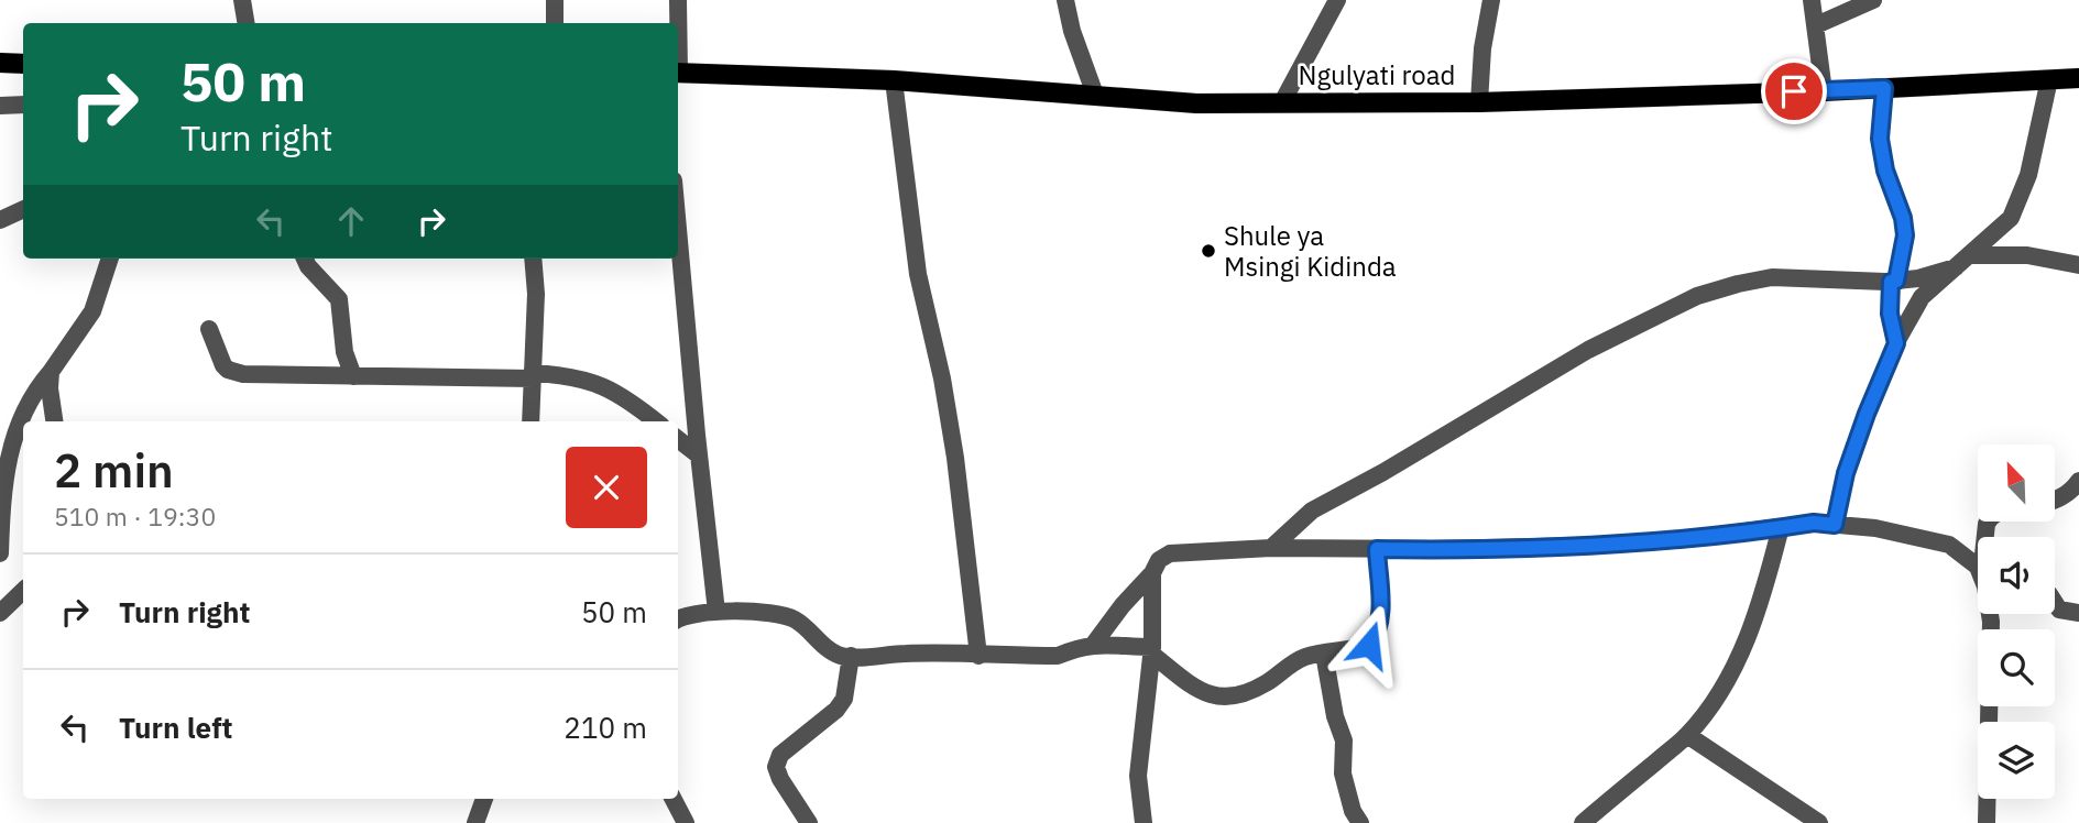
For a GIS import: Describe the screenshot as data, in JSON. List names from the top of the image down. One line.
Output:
{"streets":{"main road":["Ngulyati road"]},"places":["Shule ya Msingi Kidinda"],"north":"top left","page":{"turn":["50 m","Turn right"],"heading":["2 min","510 m · 19:30"],"list":[{"name":"Turn right","value":"50 m"},{"name":"Turn left","value":"210 m"}]}}
